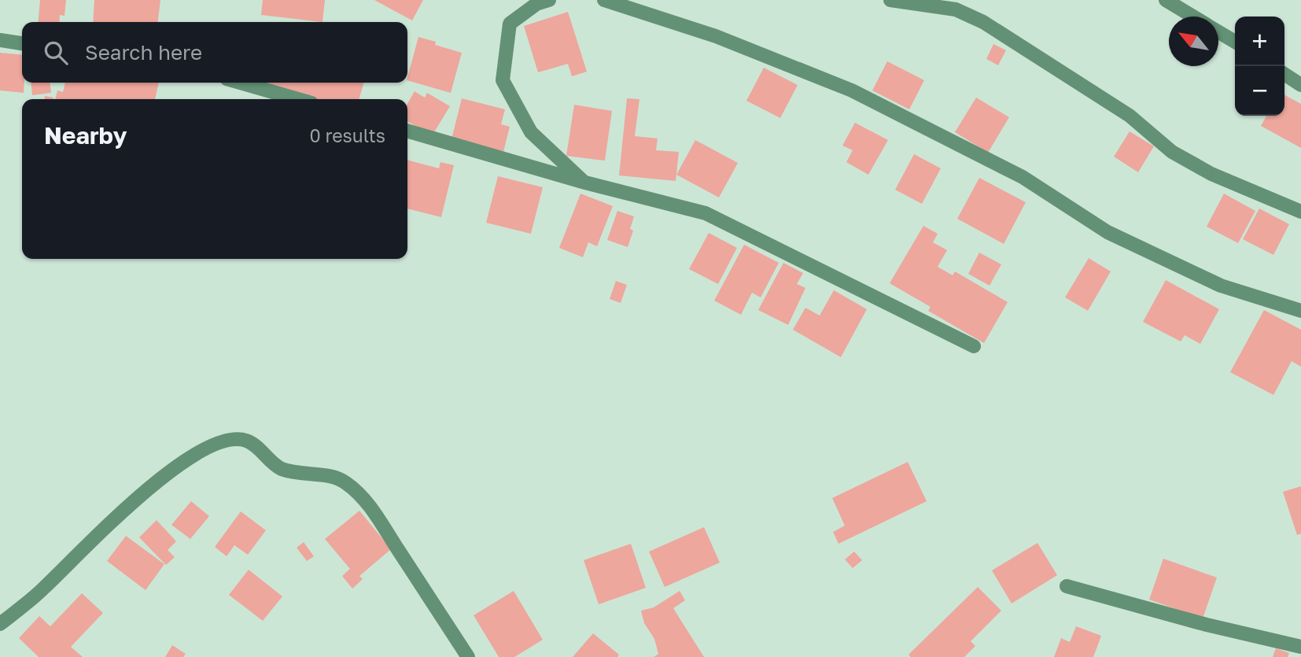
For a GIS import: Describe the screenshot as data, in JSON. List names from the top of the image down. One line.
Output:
{"north":"top left","page":{"map_buttons":["+","−"],"search":"Search here","heading":["Nearby","0 results"]}}
